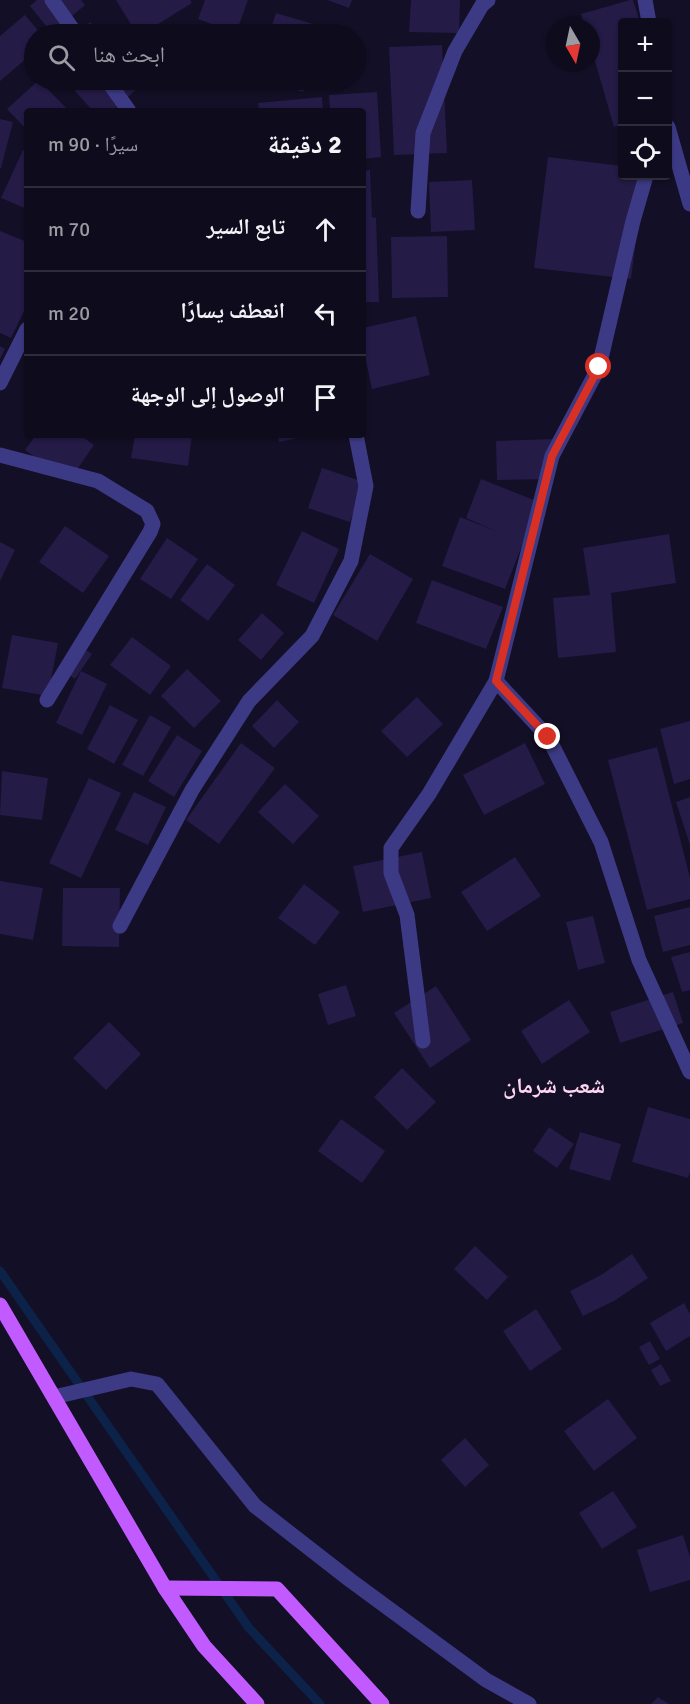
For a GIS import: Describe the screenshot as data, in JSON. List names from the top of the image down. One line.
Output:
{"districts":["شعب شرمان"],"north":"bottom","page":{"map_buttons":["+","−"],"search":"ابحث هنا","heading":["2 دقيقة","سيرًا · 90 m"],"list":[["تابع السير","70 m"],["انعطف يسارًا","20 m"],"الوصول إلى الوجهة"]}}
